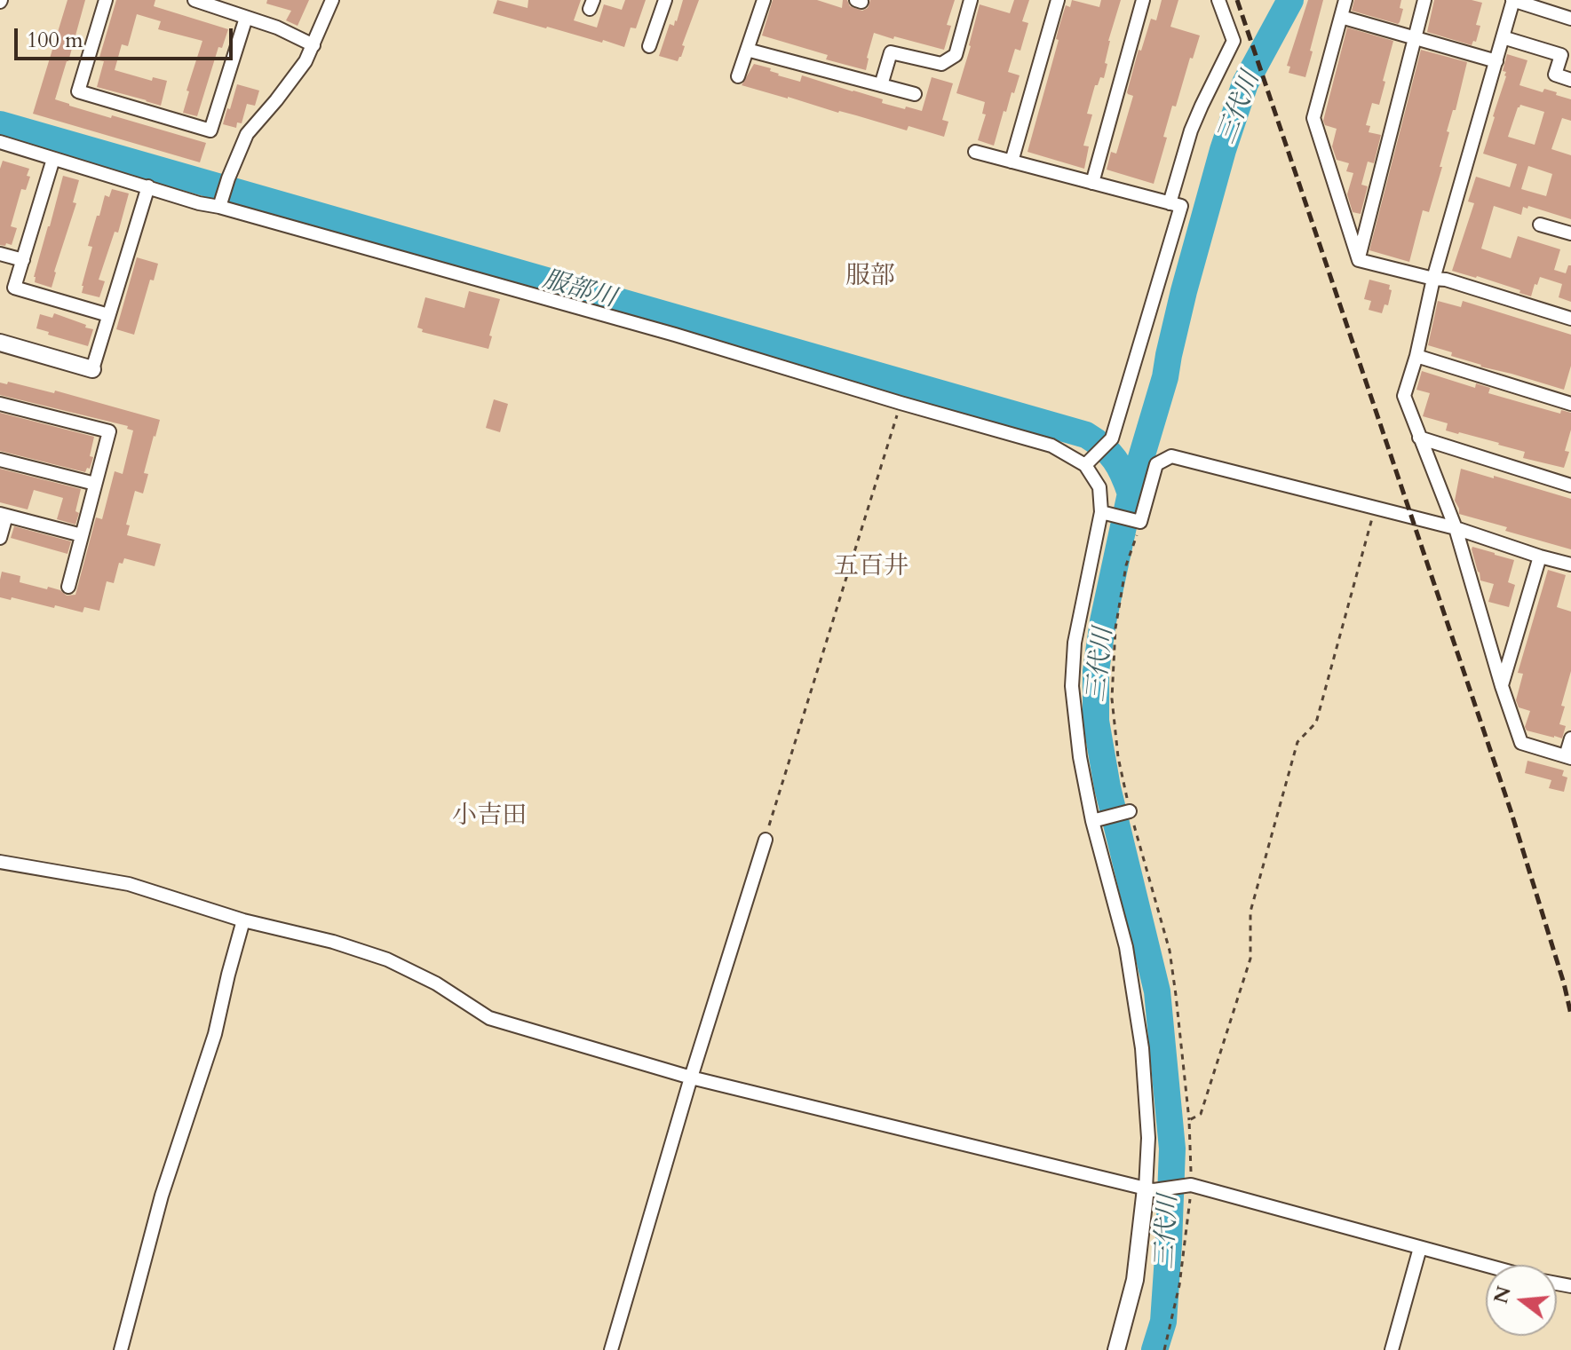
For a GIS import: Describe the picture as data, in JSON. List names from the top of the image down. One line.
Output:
{"districts":["服部","五百井","小吉田"],"water":["三代川","服部川"],"scale_bar":"100 m","north":"left"}
